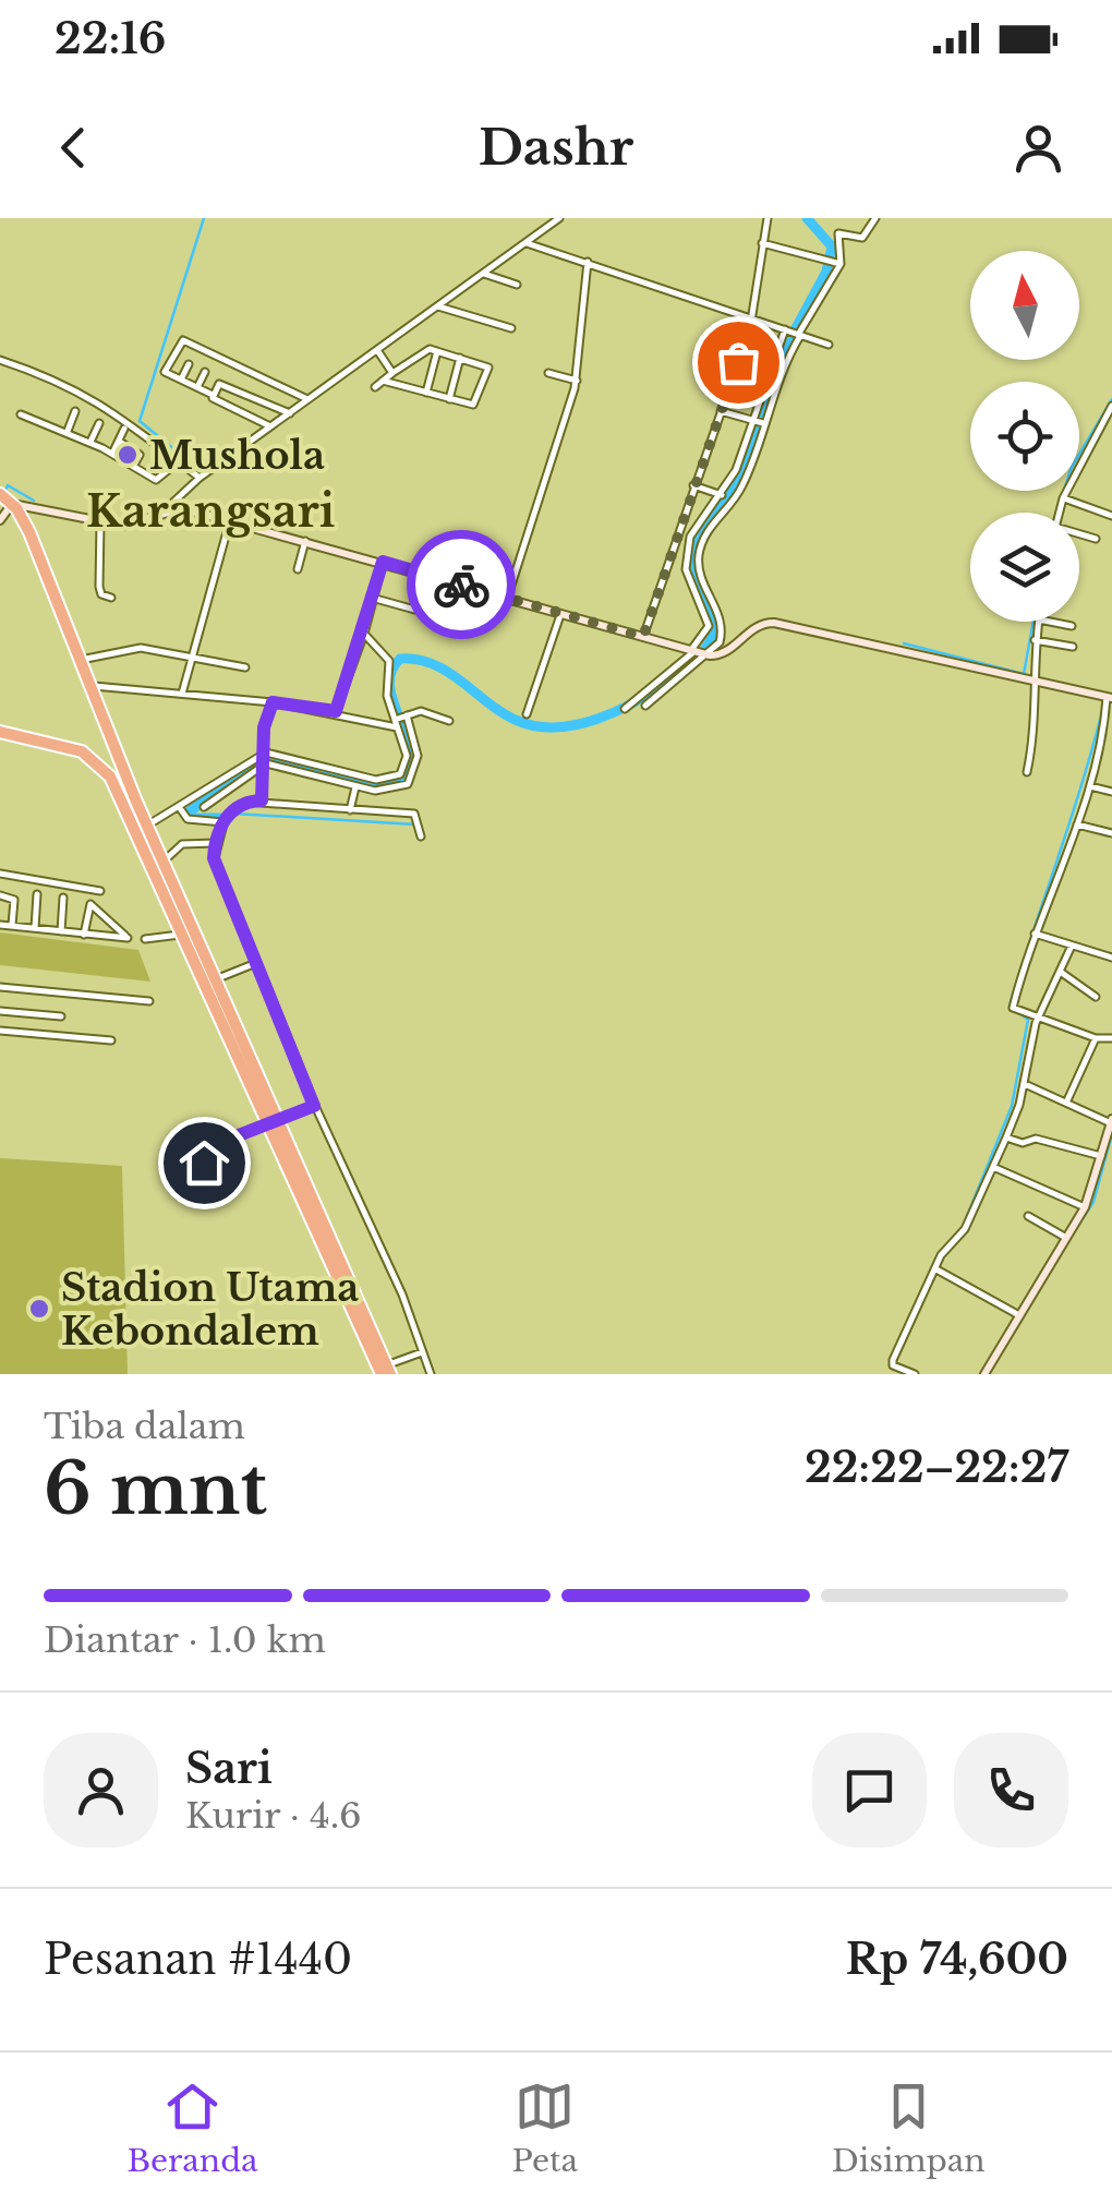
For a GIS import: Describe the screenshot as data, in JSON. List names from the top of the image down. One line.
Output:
{"districts":["Karangsari"],"places":["Mushola","Stadion Utama Kebondalem"],"north":"top","page":{"status":"22:16","header":"Dashr","heading":["6 mnt","Tiba dalam","22:22–22:27"],"panel":["Sari","Kurir · 4.6","Pesanan #1440","Rp 74,600"],"bar":"Diantar · 1.0 km","tabs":["Beranda","Peta","Disimpan"]}}
